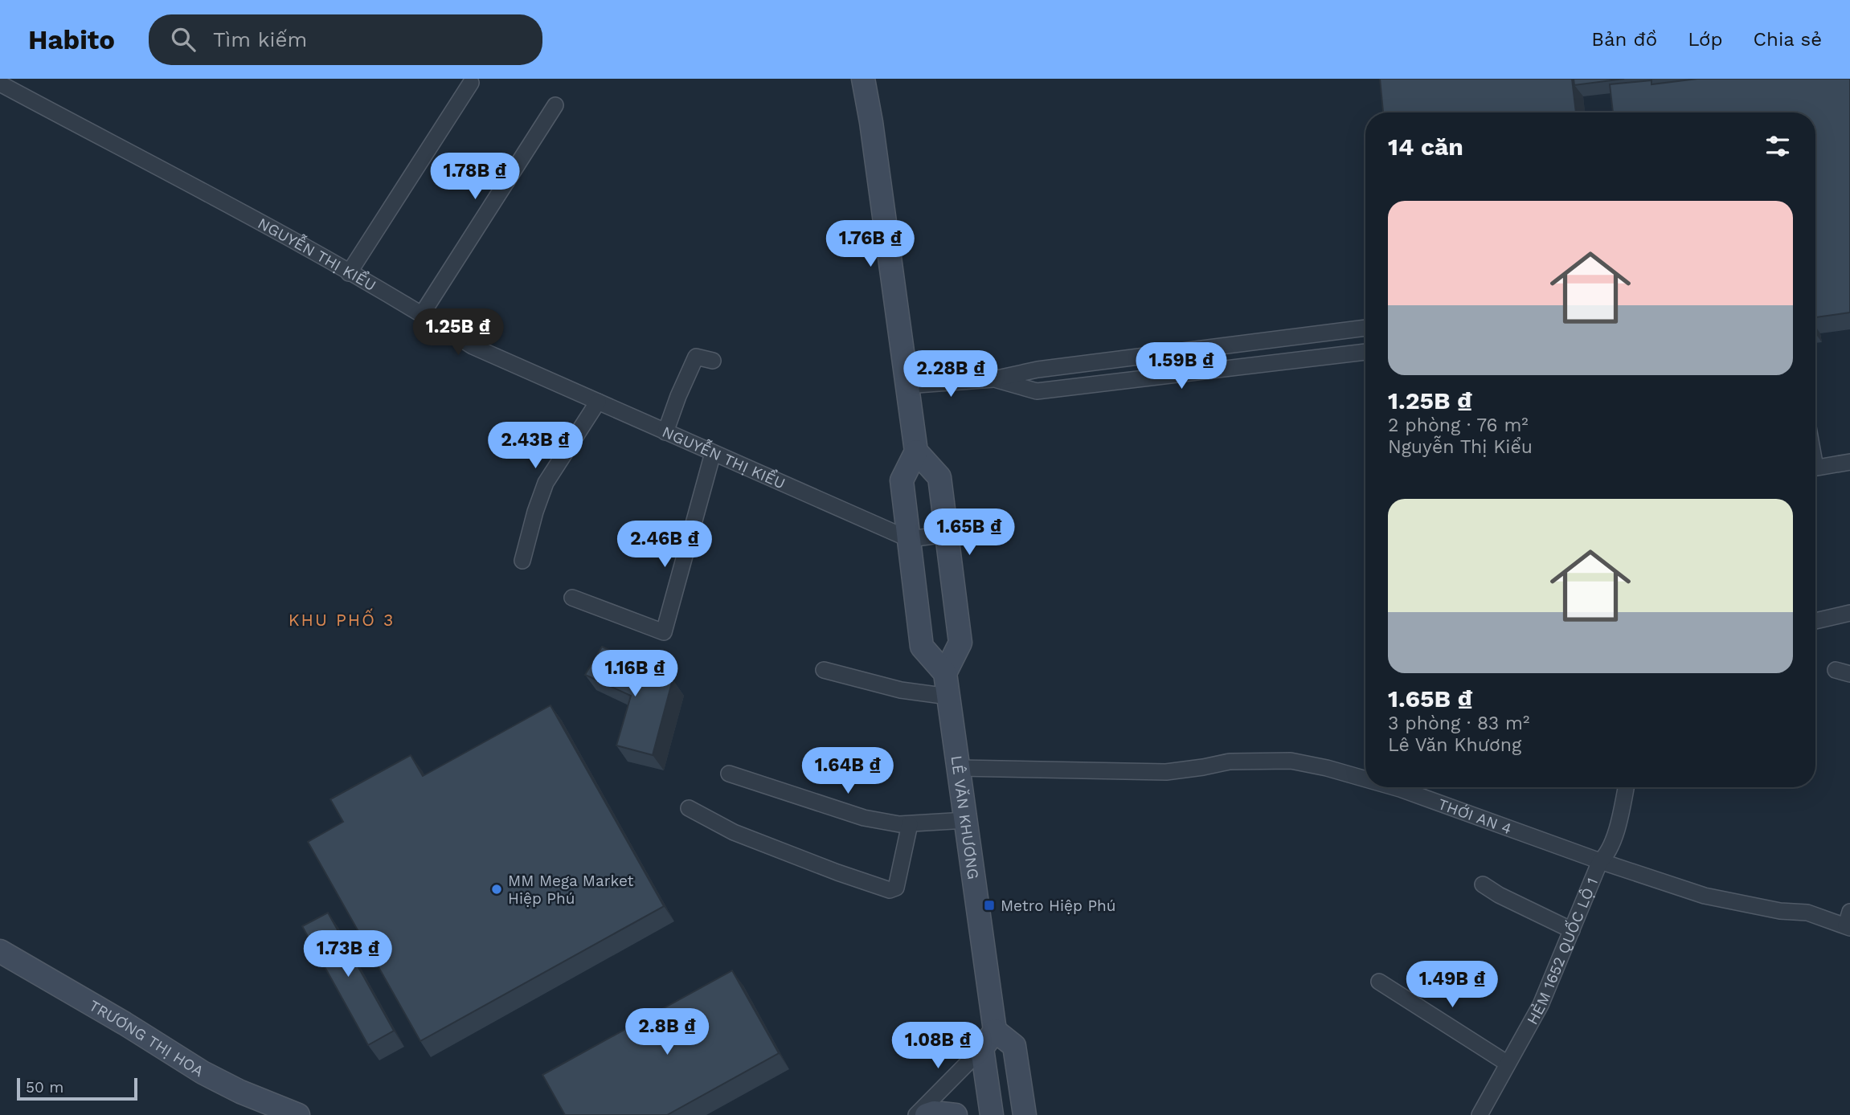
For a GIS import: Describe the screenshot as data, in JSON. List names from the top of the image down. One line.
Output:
{"streets":{"main road":["LÊ VĂN KHƯƠNG","TRƯƠNG THỊ HOA"],"street":["NGUYỄN THỊ KIỂU","THỚI AN 4","HẺM 1652 QUỐC LỘ 1"]},"crossings":[["THỚI AN 4","LÊ VĂN KHƯƠNG"],["THỚI AN 4","HẺM 1652 QUỐC LỘ 1"]],"districts":["KHU PHỐ 3"],"places":{"other":["MM Mega Market Hiệp Phú"],"transit":["Metro Hiệp Phú"]},"scale_bar":"50 m","page":{"header":"Habito","search":"Tìm kiếm","nav":["Bản đồ","Lớp","Chia sẻ"],"heading":"14 căn","price":["1.78B ₫","1.76B ₫","1.25B ₫","1.59B ₫","2.28B ₫","2.43B ₫","1.65B ₫","2.46B ₫","1.16B ₫","1.64B ₫","1.73B ₫","1.49B ₫","2.8B ₫","1.08B ₫"],"list":[{"name":"1.25B ₫","note":"2 phòng · 76 m² · Nguyễn Thị Kiểu"},{"name":"1.65B ₫","note":"3 phòng · 83 m² · Lê Văn Khương"}],"scale":"50 m"}}
